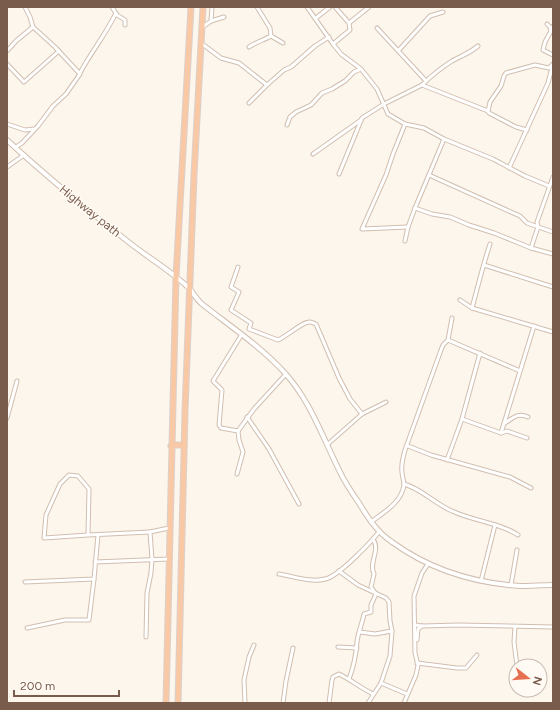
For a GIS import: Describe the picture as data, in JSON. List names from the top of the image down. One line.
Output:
{"streets":{"street":["Highway path"]},"scale_bar":"200 m","north":"right"}
